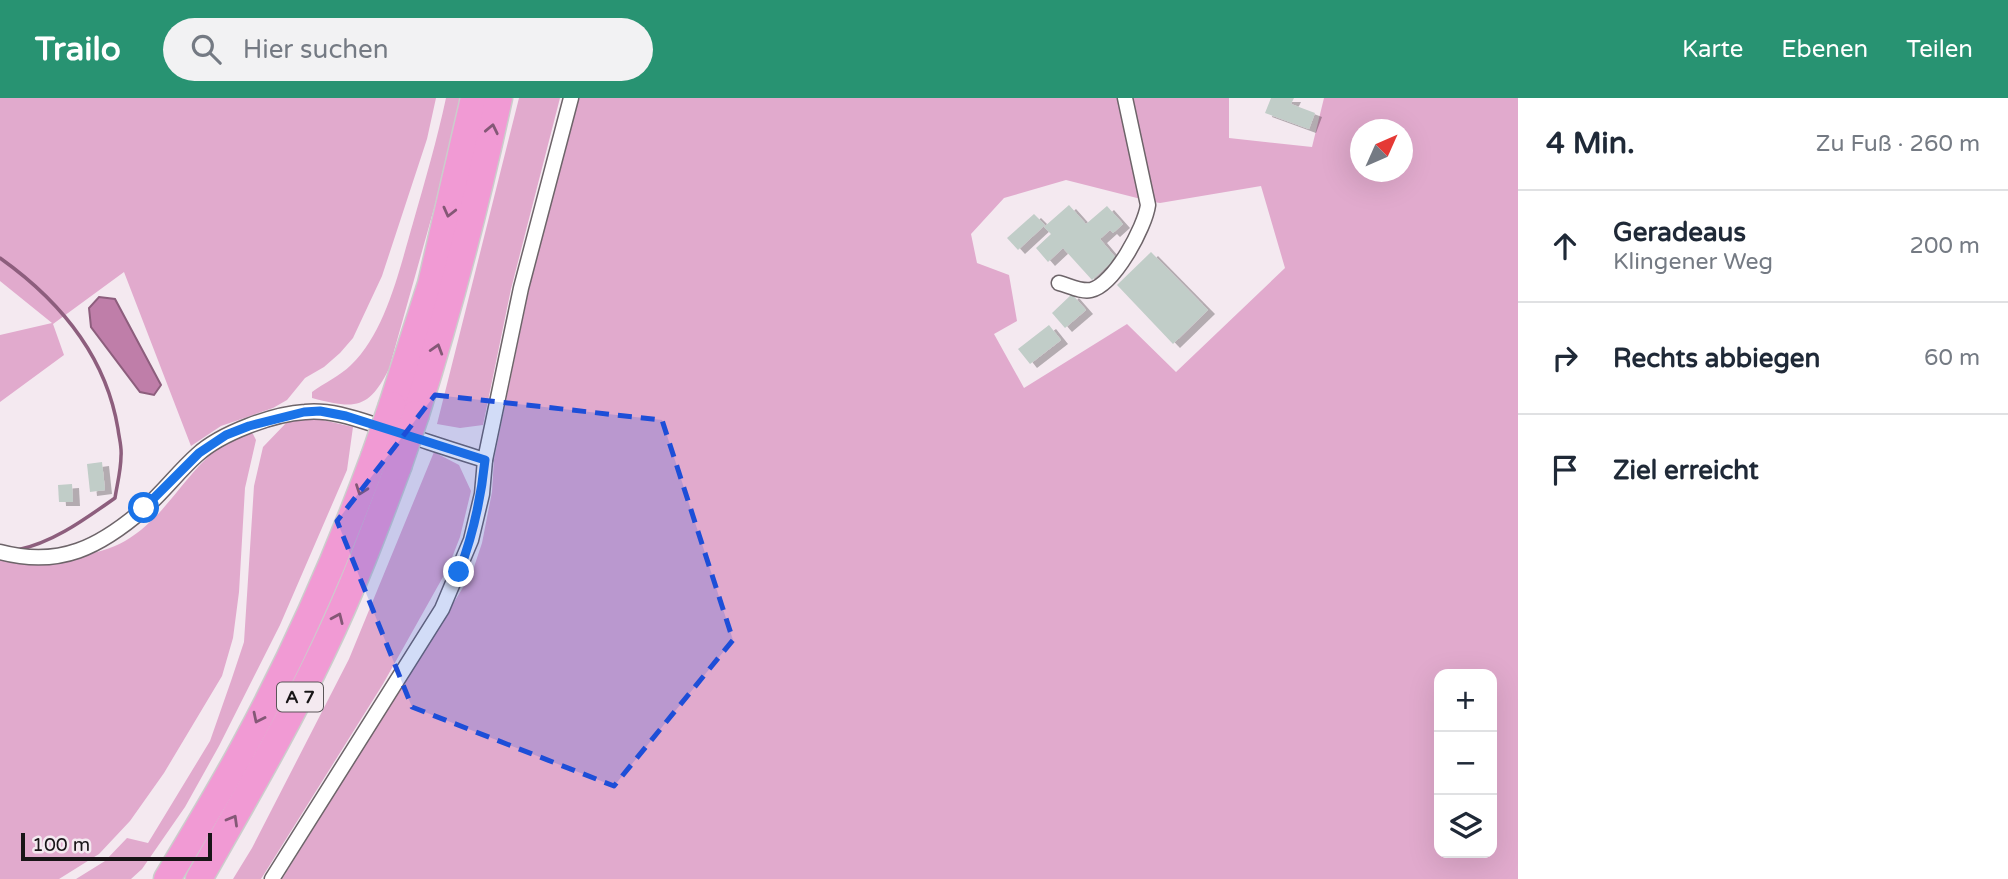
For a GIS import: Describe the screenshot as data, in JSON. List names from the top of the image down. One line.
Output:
{"streets":{"highway":["A 7"]},"scale_bar":"100 m","north":"top right","page":{"header":"Trailo","search":"Hier suchen","nav":["Karte","Ebenen","Teilen"],"heading":["4 Min.","Zu Fuß · 260 m"],"list":[["Geradeaus","Klingener Weg","200 m"],["Rechts abbiegen","60 m"],"Ziel erreicht"],"map_buttons":["+","−"],"scale":"100 m"}}
